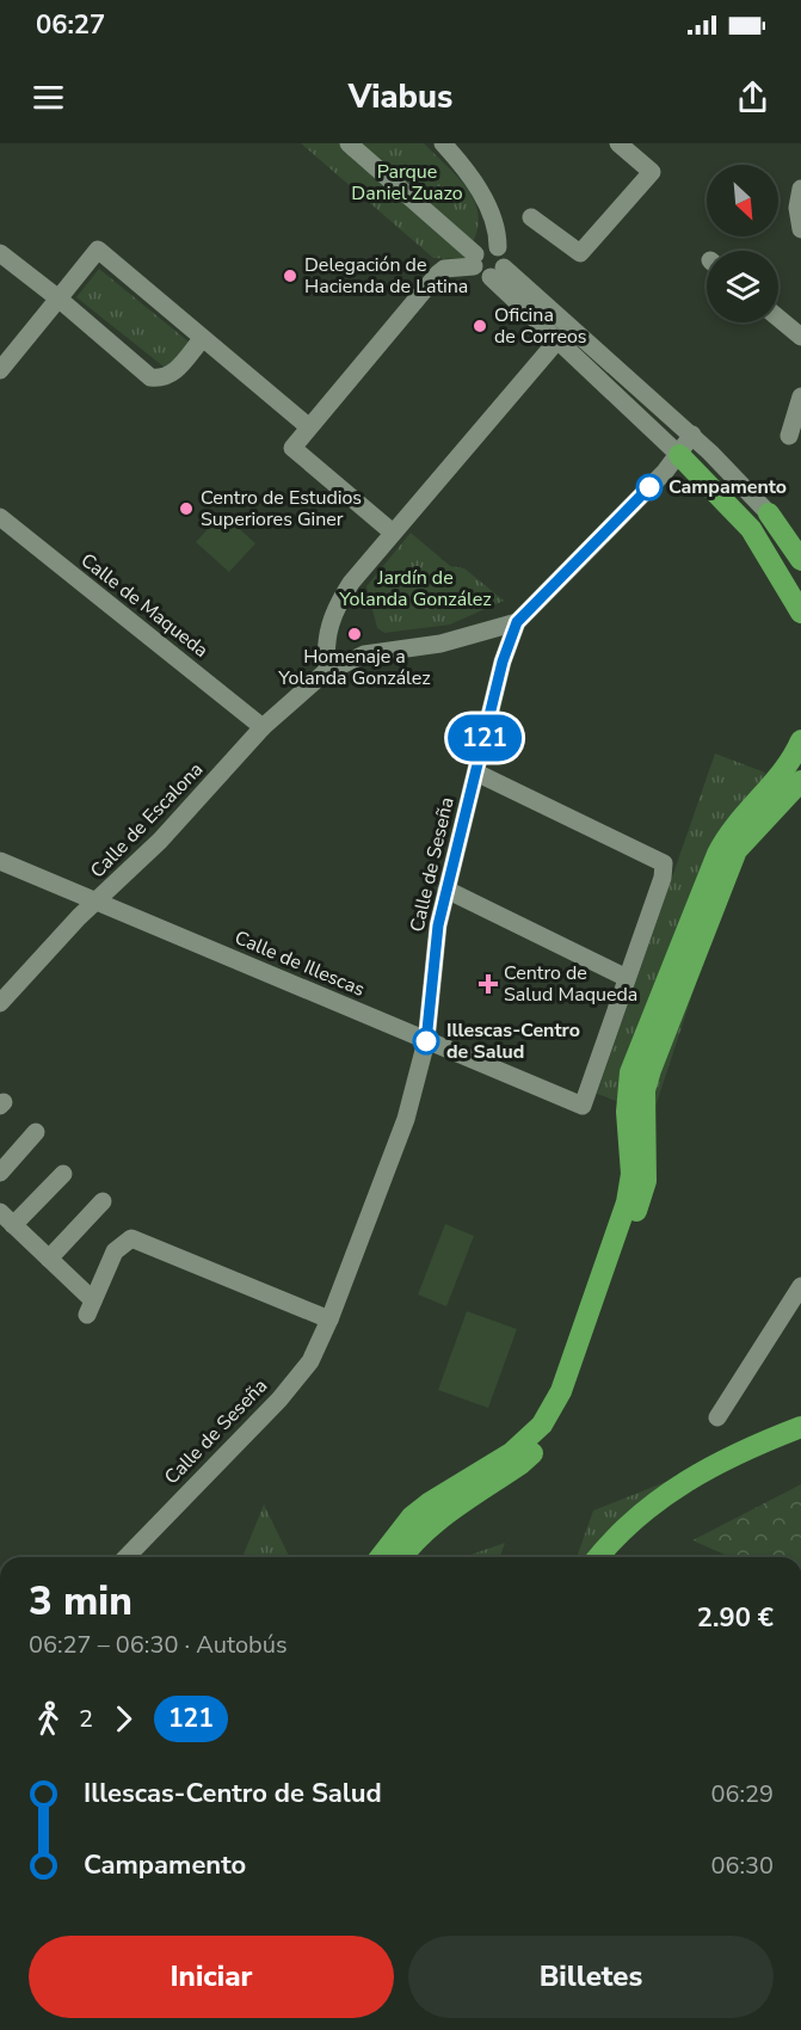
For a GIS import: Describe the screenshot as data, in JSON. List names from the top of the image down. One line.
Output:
{"streets":{"street":["Calle de Maqueda","Calle de Escalona","Calle de Seseña","Calle de Illescas"]},"crossings":[["Calle de Maqueda","Calle de Escalona"],["Calle de Escalona","Calle de Seseña"],["Calle de Escalona","Calle de Illescas"],["Calle de Seseña","Calle de Illescas"]],"parks":["Parque Daniel Zuazo","Jardín de Yolanda González"],"places":{"other":["Delegación de Hacienda de Latina","Oficina de Correos","Campamento","Centro de Estudios Superiores Giner","Homenaje a Yolanda González","Illescas-Centro de Salud"],"health":["Centro de Salud Maqueda"]},"lines":["bus line 121"],"north":"bottom right","page":{"status":"06:27","header":"Viabus","on_map":"121","heading":["3 min","06:27 – 06:30 · Autobús","2.90 €"],"legs":["2","121"],"list":[{"name":"Illescas-Centro de Salud","value":"06:29"},{"name":"Campamento","value":"06:30"}],"buttons":["Iniciar","Billetes"]}}
